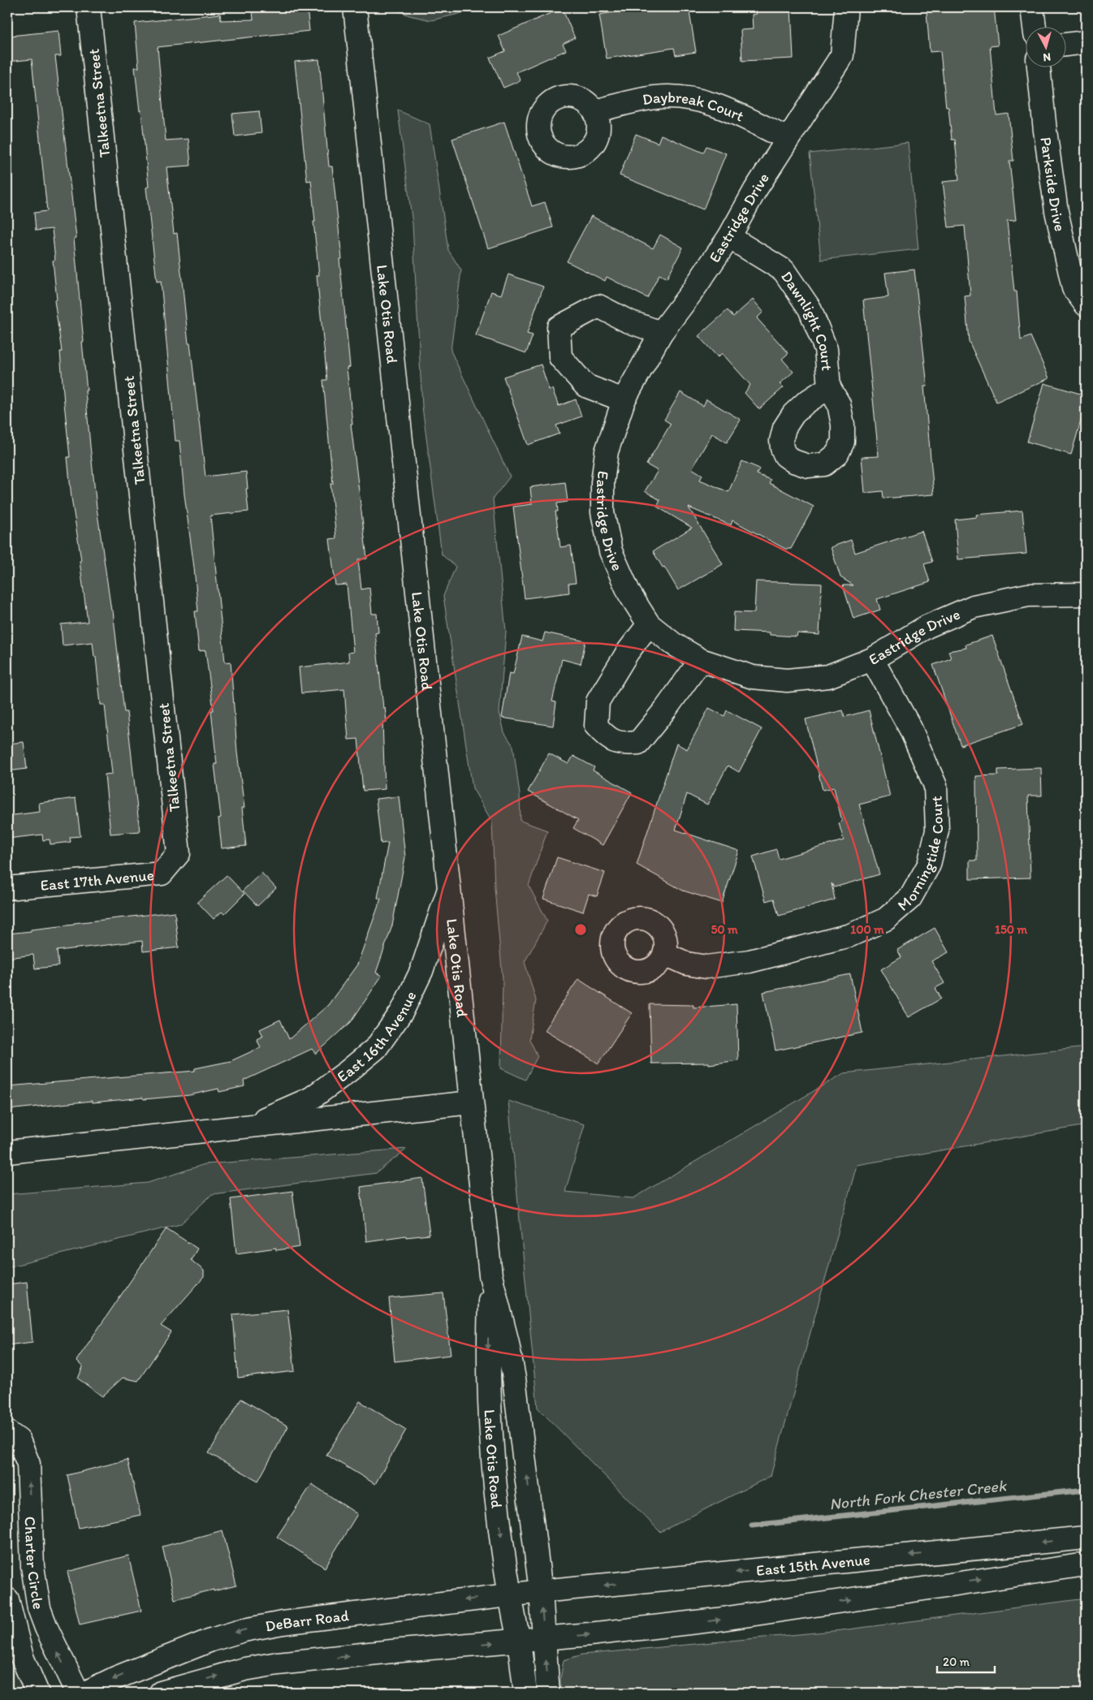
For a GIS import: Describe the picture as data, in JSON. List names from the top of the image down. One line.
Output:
{"streets":{"street":["Talkeetna Street","Daybreak Court","Parkside Drive","Eastridge Drive","Lake Otis Road","Dawnlight Court","Morningtide Court","East 17th Avenue","East 16th Avenue","Charter Circle","East 15th Avenue","DeBarr Road"]},"crossings":[["Talkeetna Street","East 17th Avenue"],["Daybreak Court","Eastridge Drive"],["Eastridge Drive","Dawnlight Court"],["Eastridge Drive","Morningtide Court"],["Lake Otis Road","East 16th Avenue"],["Lake Otis Road","East 15th Avenue"],["Lake Otis Road","DeBarr Road"],["East 15th Avenue","DeBarr Road"]],"water":["North Fork Chester Creek"],"scale_bar":"20 m","north":"bottom","rings":["50 m","100 m","150 m"]}
